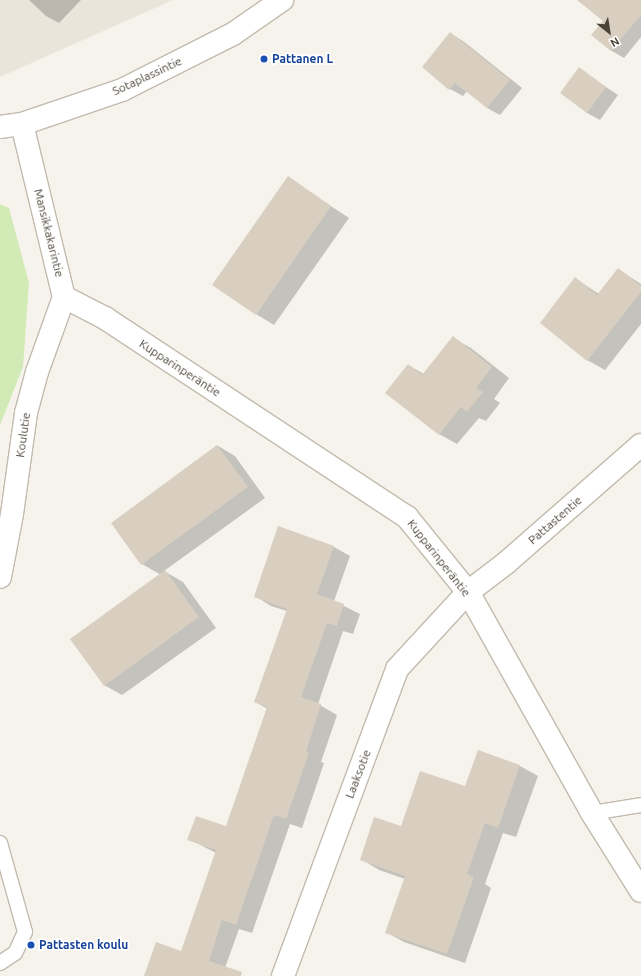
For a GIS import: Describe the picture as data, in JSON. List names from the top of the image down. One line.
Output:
{"streets":{"street":["Sotaplassintie","Mansikkakarintie","Kupparinperäntie","Koulutie","Pattastentie","Laaksotie"]},"crossings":[["Sotaplassintie","Mansikkakarintie"],["Mansikkakarintie","Kupparinperäntie"],["Mansikkakarintie","Koulutie"],["Kupparinperäntie","Koulutie"],["Kupparinperäntie","Pattastentie"],["Kupparinperäntie","Laaksotie"],["Pattastentie","Laaksotie"]],"places":["Pattanen L","Pattasten koulu"],"north":"bottom right"}
